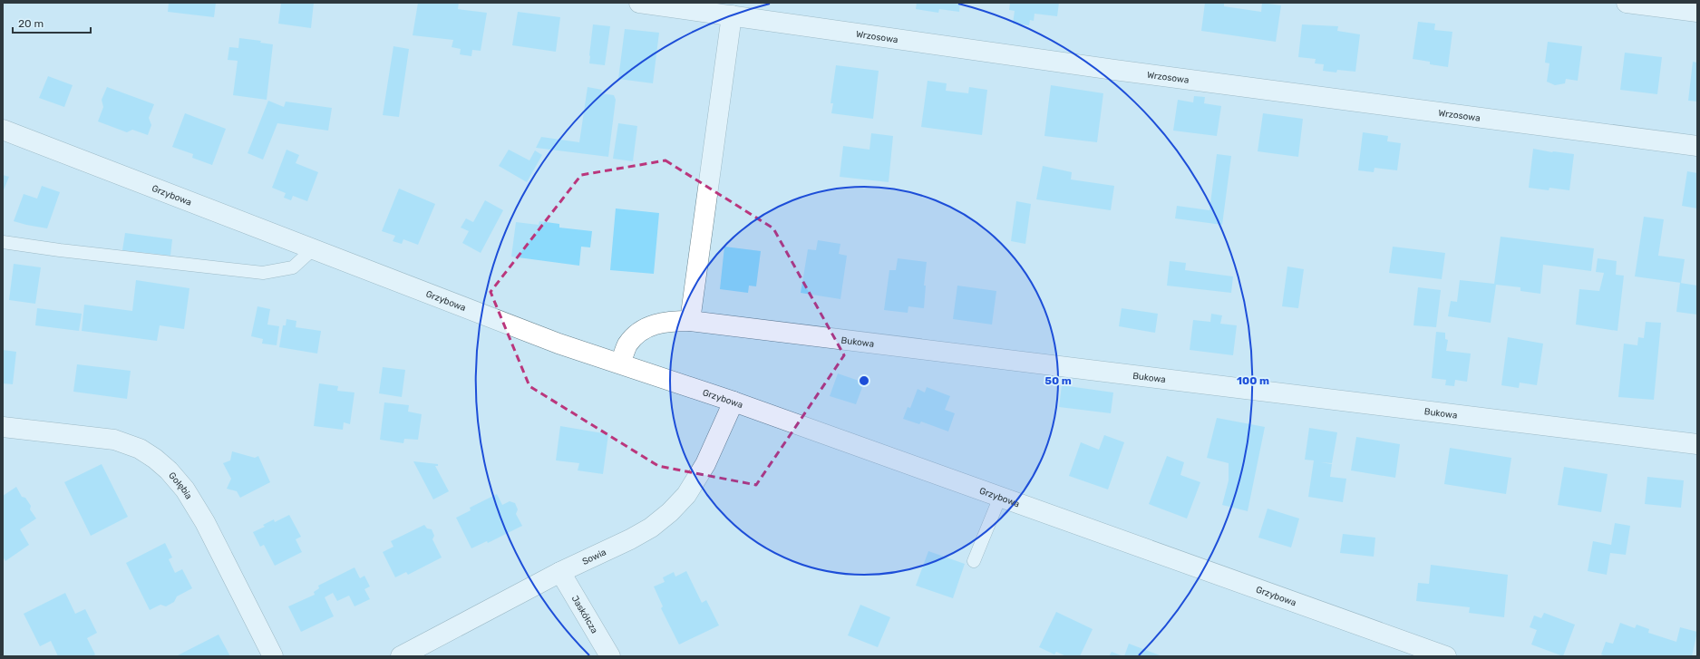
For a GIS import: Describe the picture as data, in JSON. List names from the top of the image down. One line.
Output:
{"streets":{"street":["Wrzosowa","Grzybowa","Bukowa","Gołębia","Sowia","Jaskółcza"]},"crossings":[["Grzybowa","Bukowa"],["Grzybowa","Sowia"],["Sowia","Jaskółcza"]],"scale_bar":"20 m","rings":["50 m","100 m"]}
